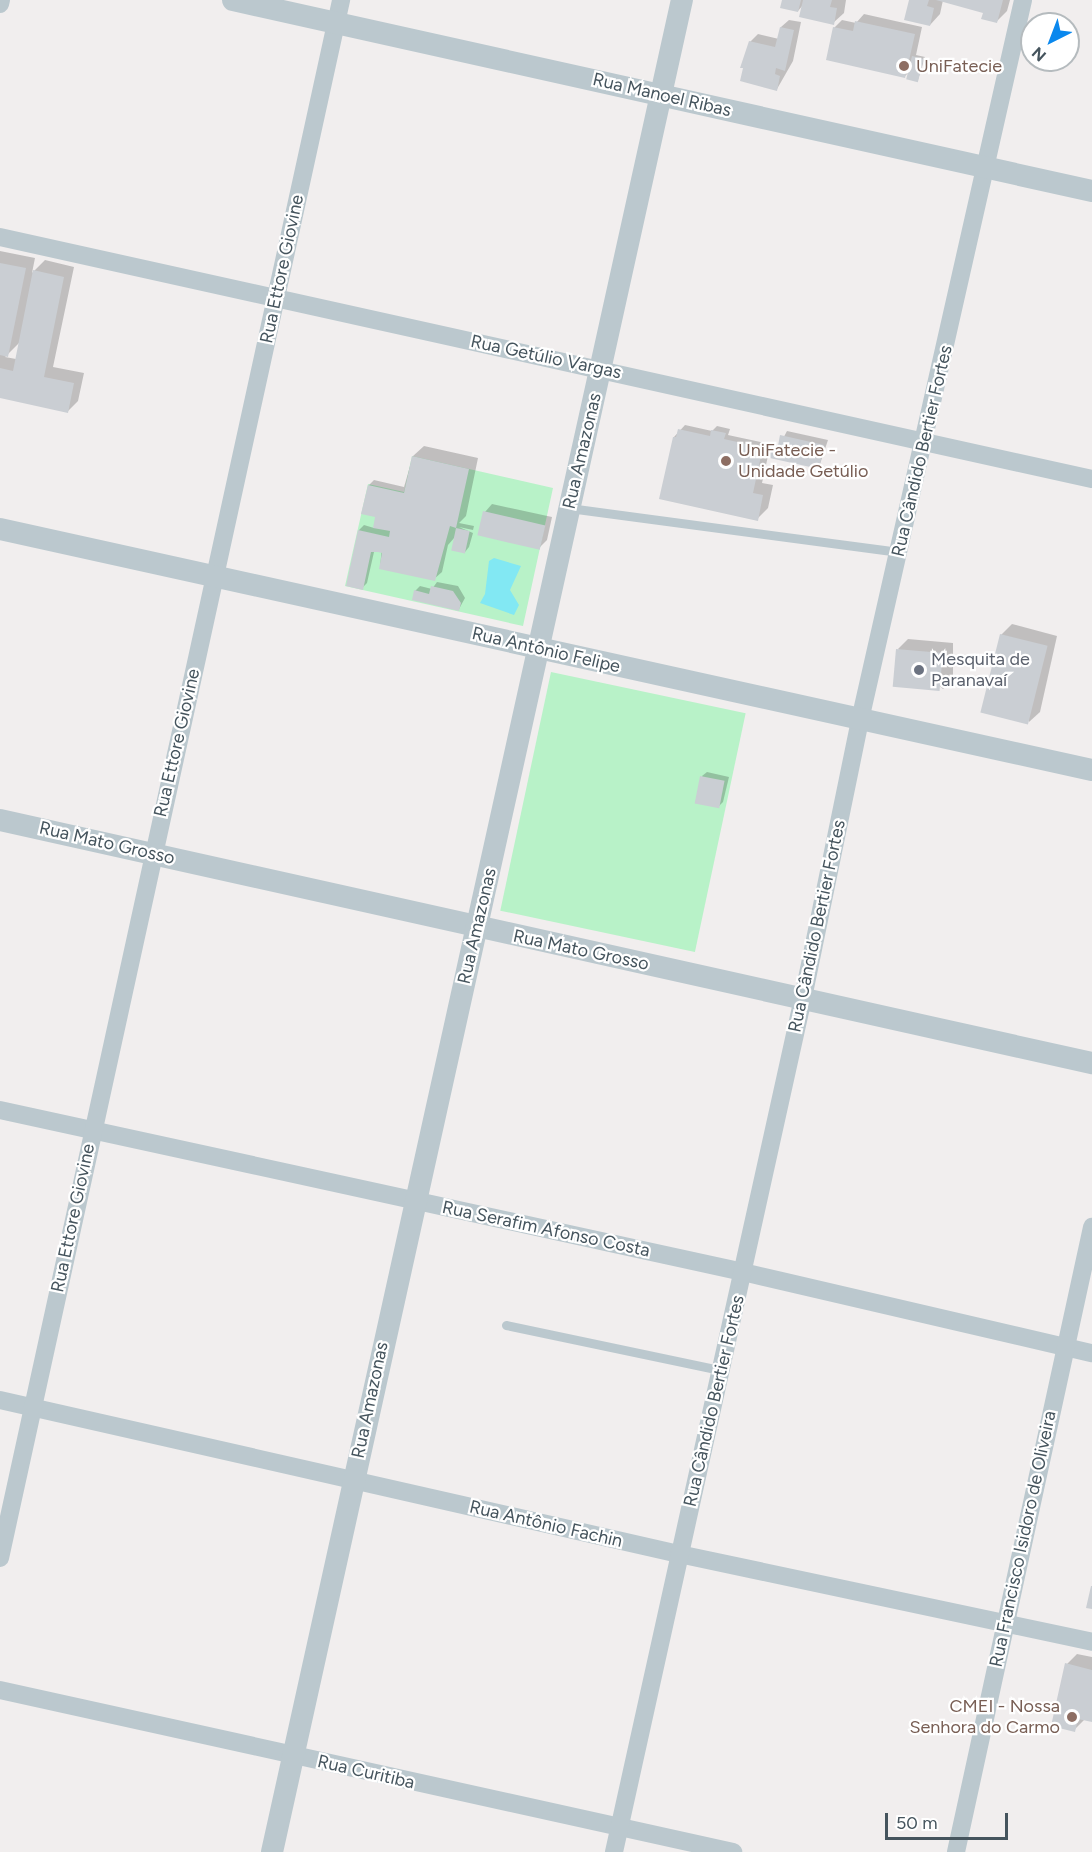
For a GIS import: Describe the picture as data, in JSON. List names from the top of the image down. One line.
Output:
{"streets":{"street":["Rua Manoel Ribas","Rua Ettore Giovine","Rua Getúlio Vargas","Rua Amazonas","Rua Cândido Bertier Fortes","Rua Antônio Felipe","Rua Mato Grosso","Rua Serafim Afonso Costa","Rua Antônio Fachin","Rua Francisco Isidoro de Oliveira","Rua Curitiba"]},"crossings":[["Rua Manoel Ribas","Rua Ettore Giovine"],["Rua Manoel Ribas","Rua Amazonas"],["Rua Manoel Ribas","Rua Cândido Bertier Fortes"],["Rua Ettore Giovine","Rua Getúlio Vargas"],["Rua Ettore Giovine","Rua Antônio Felipe"],["Rua Ettore Giovine","Rua Mato Grosso"],["Rua Ettore Giovine","Rua Serafim Afonso Costa"],["Rua Ettore Giovine","Rua Antônio Fachin"],["Rua Getúlio Vargas","Rua Amazonas"],["Rua Getúlio Vargas","Rua Cândido Bertier Fortes"],["Rua Amazonas","Rua Antônio Felipe"],["Rua Amazonas","Rua Mato Grosso"],["Rua Amazonas","Rua Serafim Afonso Costa"],["Rua Amazonas","Rua Antônio Fachin"],["Rua Amazonas","Rua Curitiba"],["Rua Cândido Bertier Fortes","Rua Antônio Felipe"],["Rua Cândido Bertier Fortes","Rua Mato Grosso"],["Rua Cândido Bertier Fortes","Rua Serafim Afonso Costa"],["Rua Cândido Bertier Fortes","Rua Antônio Fachin"],["Rua Cândido Bertier Fortes","Rua Curitiba"],["Rua Serafim Afonso Costa","Rua Francisco Isidoro de Oliveira"],["Rua Antônio Fachin","Rua Francisco Isidoro de Oliveira"]],"places":["UniFatecie","UniFatecie - Unidade Getúlio","Mesquita de Paranavaí","CMEI - Nossa Senhora do Carmo"],"scale_bar":"50 m","north":"bottom left"}
